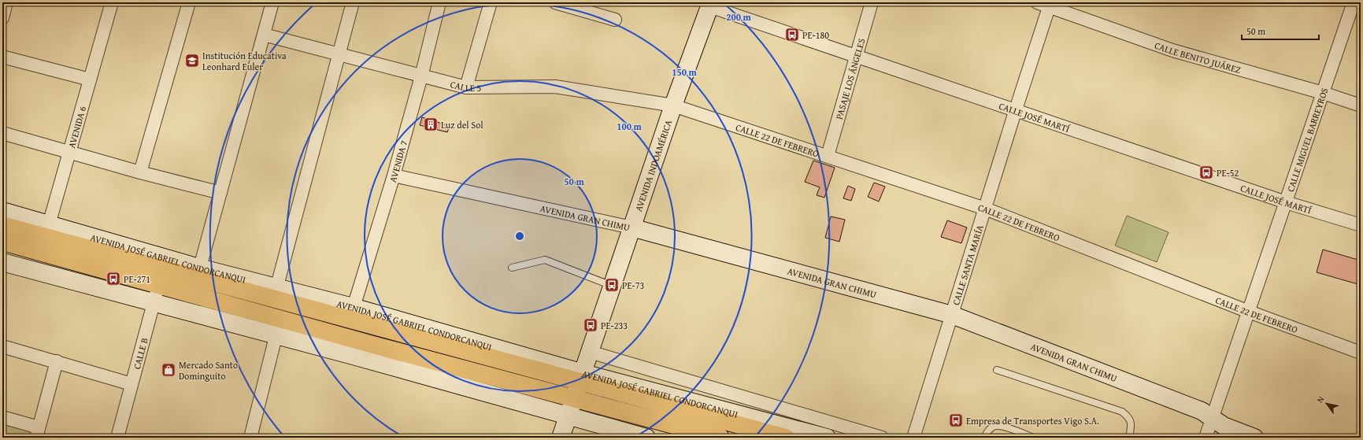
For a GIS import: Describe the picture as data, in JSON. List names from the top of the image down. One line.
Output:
{"streets":{"highway":["AVENIDA JOSÉ GABRIEL CONDORCANQUI"],"street":["CALLE BENITO JUÁREZ","PASAJE LOS ÁNGELES","CALLE 5","CALLE JOSÉ MARTÍ","AVENIDA 6","CALLE 22 DE FEBRERO","CALLE MIGUEL BARREYROS","AVENIDA 7","AVENIDA INDOAMÉRICA","AVENIDA GRAN CHIMU","CALLE SANTA MARÍA","CALLE B"]},"crossings":[["CALLE BENITO JUÁREZ","CALLE MIGUEL BARREYROS"],["CALLE BENITO JUÁREZ","CALLE SANTA MARÍA"],["PASAJE LOS ÁNGELES","CALLE JOSÉ MARTÍ"],["PASAJE LOS ÁNGELES","CALLE 22 DE FEBRERO"],["CALLE 5","CALLE 22 DE FEBRERO"],["CALLE 5","AVENIDA 7"],["CALLE 5","AVENIDA INDOAMÉRICA"],["CALLE JOSÉ MARTÍ","CALLE MIGUEL BARREYROS"],["CALLE JOSÉ MARTÍ","AVENIDA INDOAMÉRICA"],["CALLE JOSÉ MARTÍ","CALLE SANTA MARÍA"],["AVENIDA 6","AVENIDA JOSÉ GABRIEL CONDORCANQUI"],["CALLE 22 DE FEBRERO","CALLE MIGUEL BARREYROS"],["CALLE 22 DE FEBRERO","AVENIDA INDOAMÉRICA"],["CALLE 22 DE FEBRERO","CALLE SANTA MARÍA"],["CALLE MIGUEL BARREYROS","AVENIDA GRAN CHIMU"],["AVENIDA 7","AVENIDA GRAN CHIMU"],["AVENIDA 7","AVENIDA JOSÉ GABRIEL CONDORCANQUI"],["AVENIDA INDOAMÉRICA","AVENIDA GRAN CHIMU"],["AVENIDA INDOAMÉRICA","AVENIDA JOSÉ GABRIEL CONDORCANQUI"],["AVENIDA GRAN CHIMU","CALLE SANTA MARÍA"],["AVENIDA JOSÉ GABRIEL CONDORCANQUI","CALLE B"]],"places":{"bus stop":["PE-180","PE-52","PE-271","PE-73","PE-233","Empresa de Transportes Vigo S.A."],"school or university":["Institución Educativa Leonhard Euler"],"building":["Luz del Sol"],"shop":["Mercado Santo Dominguito"]},"scale_bar":"50 m","north":"top left","rings":["200 m","150 m","100 m","50 m"]}
